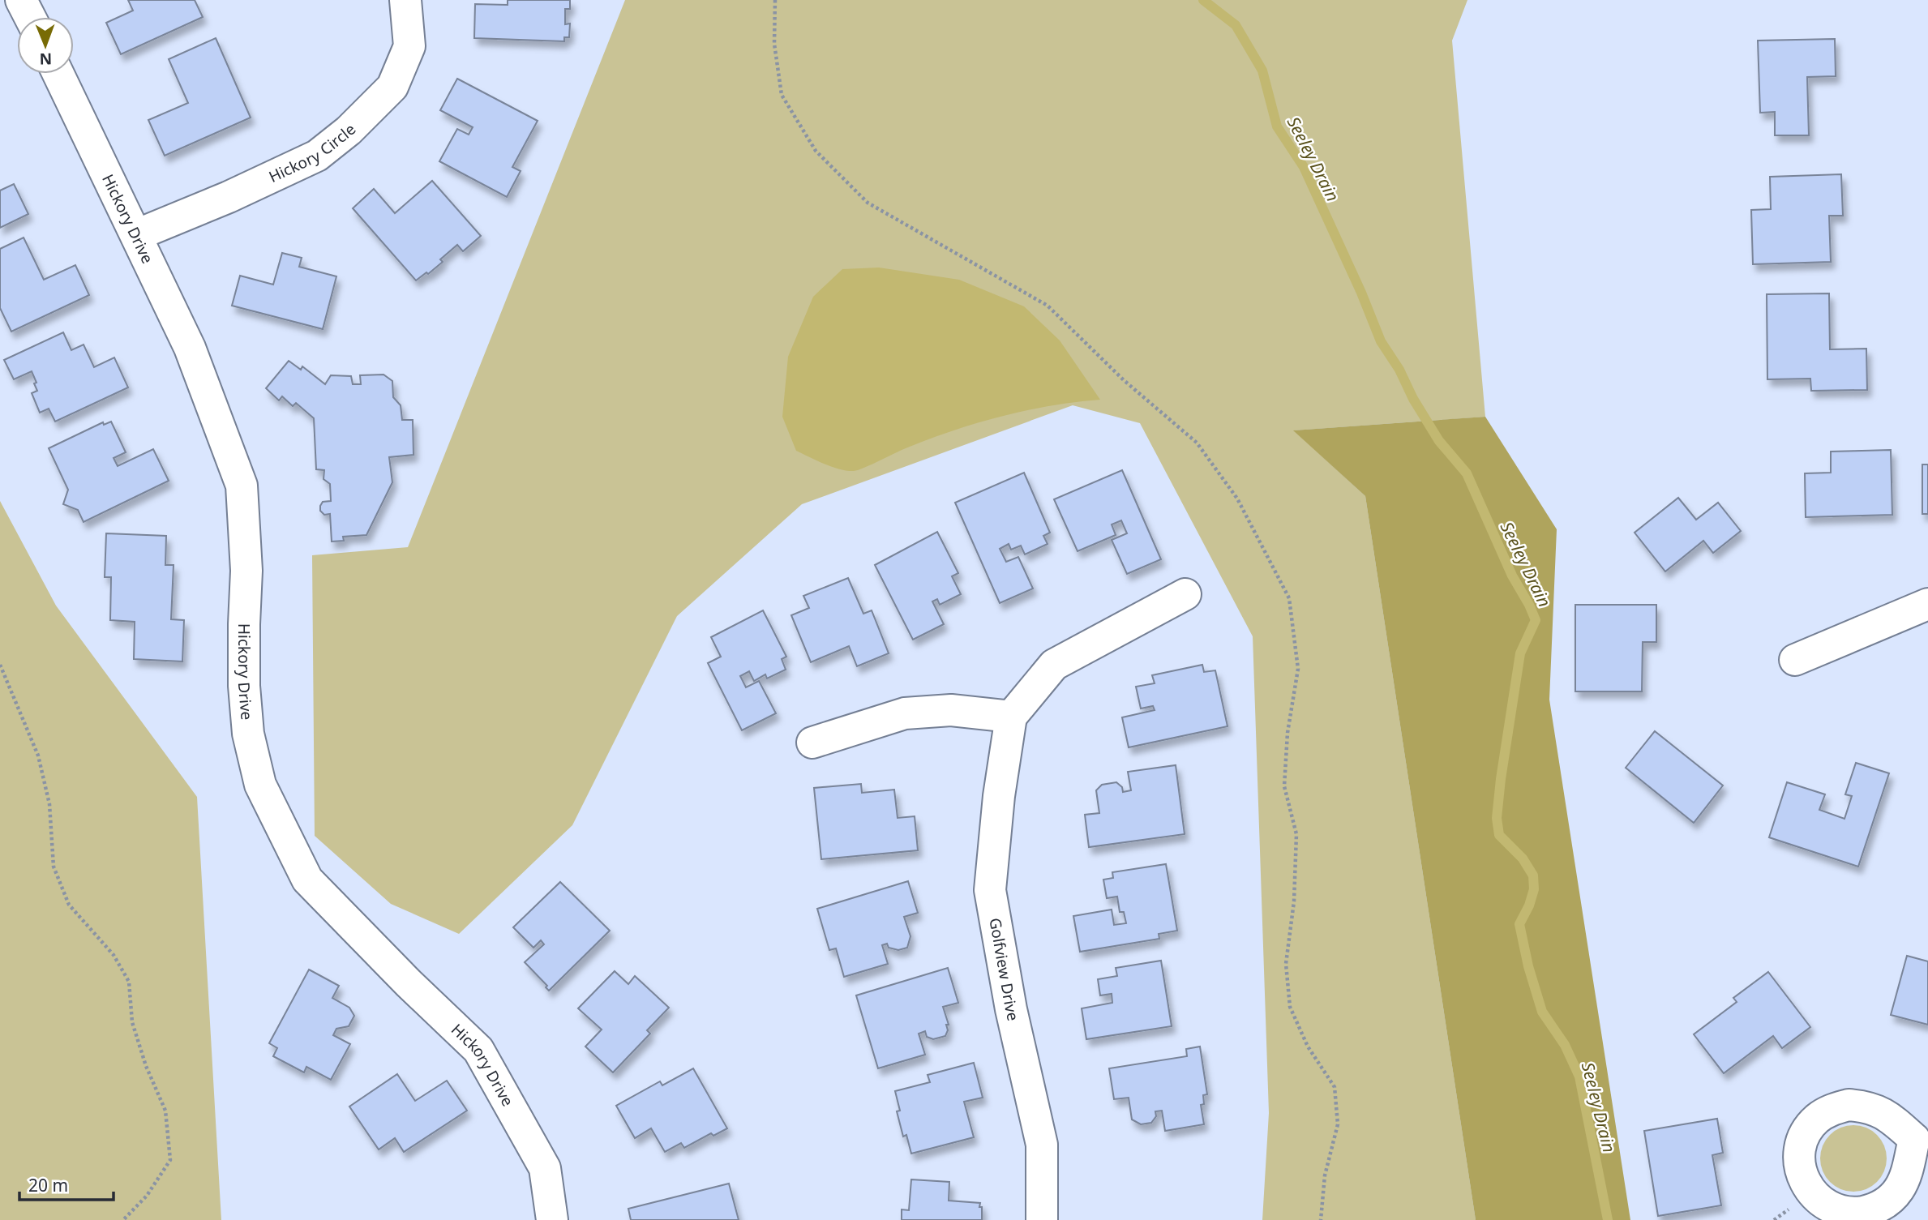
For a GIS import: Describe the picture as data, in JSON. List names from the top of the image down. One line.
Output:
{"streets":{"street":["Hickory Circle","Hickory Drive","Golfview Drive"]},"crossings":[["Hickory Circle","Hickory Drive"]],"water":["Seeley Drain"],"scale_bar":"20 m","north":"bottom"}
